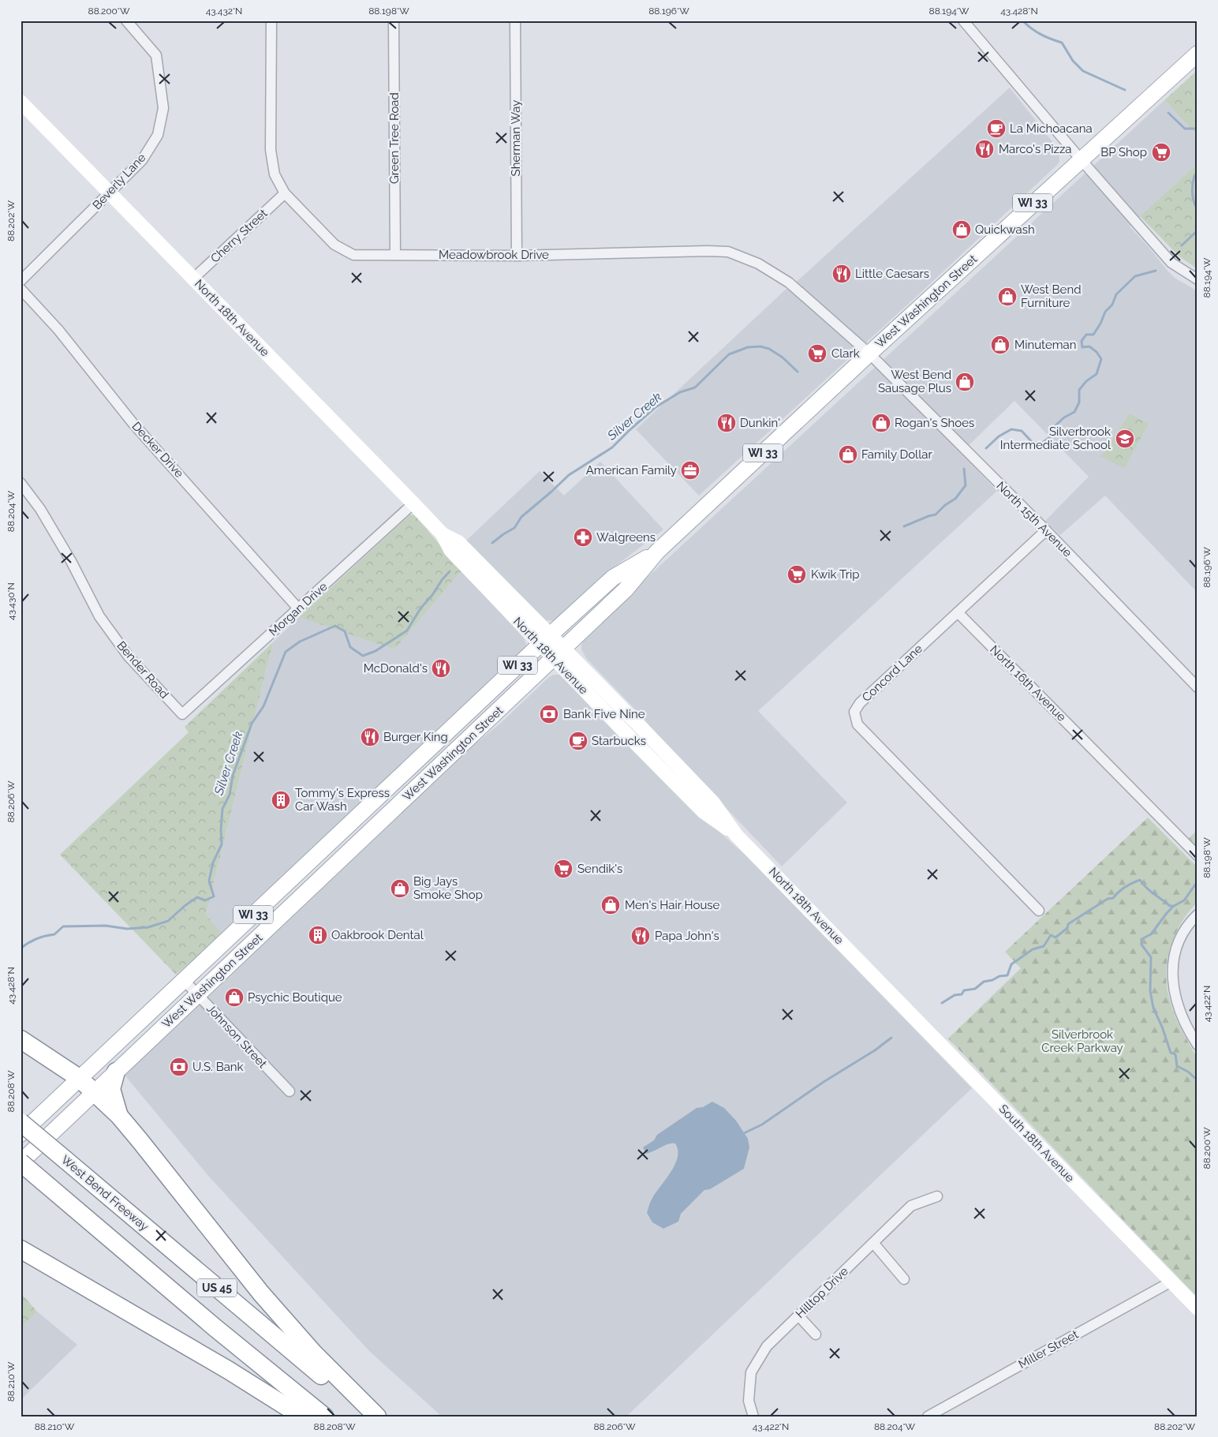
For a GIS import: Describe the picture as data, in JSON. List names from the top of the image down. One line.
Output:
{"streets":{"highway":["West Bend Freeway","US 45"],"main road":["WI 33","West Washington Street"],"street":["Green Tree Road","Sherman Way","Beverly Lane","Cherry Street","Meadowbrook Drive","North 18th Avenue","Decker Drive","North 15th Avenue","Morgan Drive","Bender Road","Concord Lane","North 16th Avenue","Johnson Street","South 18th Avenue","Hilltop Drive","Miller Street"]},"crossings":[["Green Tree Road","Meadowbrook Drive"],["Sherman Way","Meadowbrook Drive"],["Beverly Lane","North 18th Avenue"],["Cherry Street","Meadowbrook Drive"],["Cherry Street","North 18th Avenue"],["Meadowbrook Drive","West Washington Street"],["Meadowbrook Drive","North 15th Avenue"],["West Washington Street","North 18th Avenue"],["West Washington Street","North 15th Avenue"],["West Washington Street","Johnson Street"],["West Washington Street","US 45"],["North 18th Avenue","Morgan Drive"],["North 18th Avenue","South 18th Avenue"],["Decker Drive","Morgan Drive"],["North 15th Avenue","Concord Lane"],["Morgan Drive","Bender Road"],["Concord Lane","North 16th Avenue"],["South 18th Avenue","Miller Street"]],"water":["Silver Creek"],"parks":["Silverbrook Creek Parkway"],"places":{"cafe":["La Michoacana","Starbucks"],"restaurant":["Marco's Pizza","Little Caesars","Dunkin'","McDonald's","Burger King","Papa John's"],"supermarket":["BP Shop","Clark","Kwik Trip","Sendik's"],"shop":["Quickwash","West Bend Furniture","Minuteman","West Bend Sausage Plus","Rogan's Shoes","Family Dollar","Big Jays Smoke Shop","Men's Hair House","Psychic Boutique"],"school or university":["Silverbrook Intermediate School"],"office":["American Family"],"pharmacy":["Walgreens"],"bank":["Bank Five Nine","U.S. Bank"],"building":["Tommy's Express Car Wash","Oakbrook Dental"]},"coordinates":["88.200°W","43.432°N","88.198°W","88.196°W","88.194°W","43.428°N","88.202°W","88.204°W","43.430°N","88.206°W","43.422°N","88.208°W","88.210°W"]}
